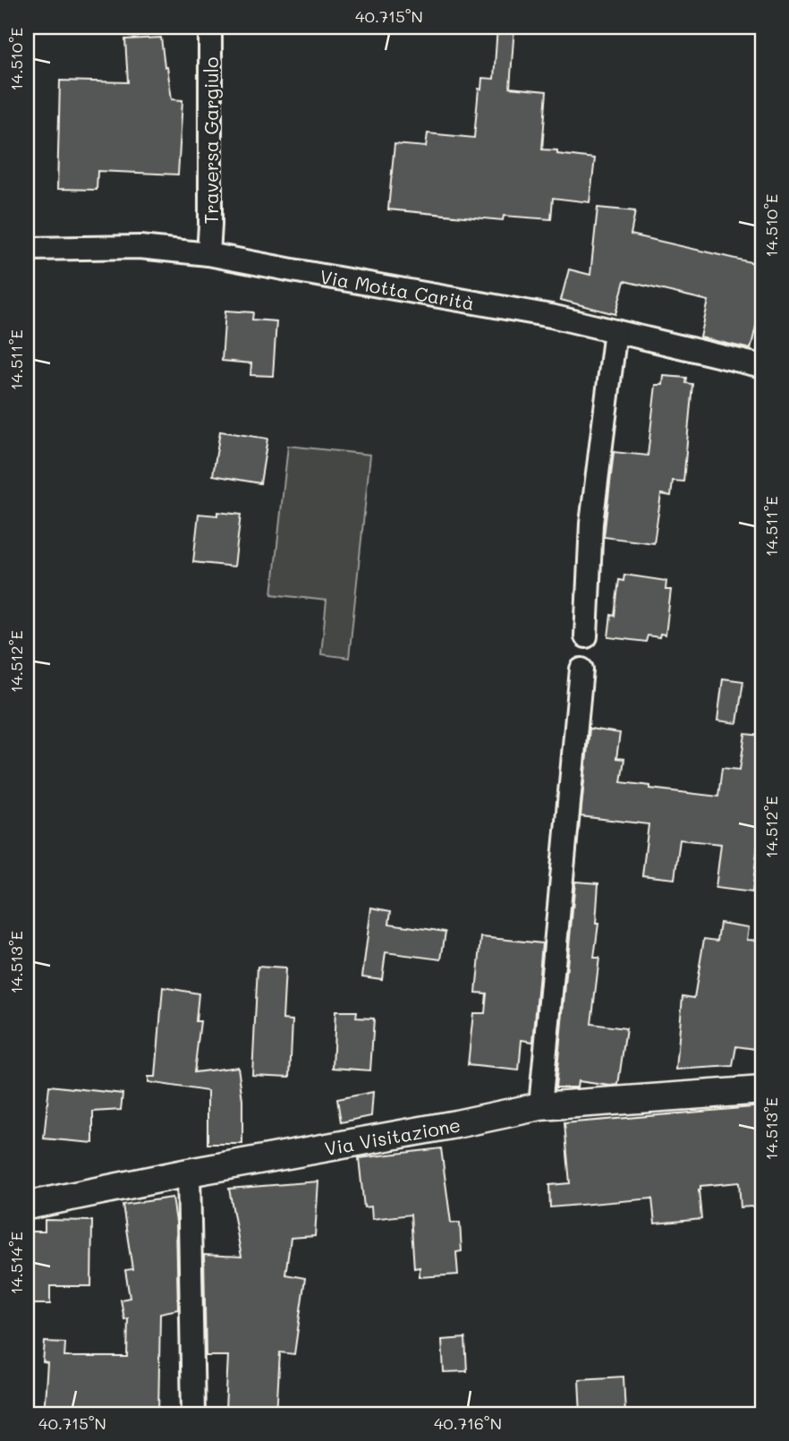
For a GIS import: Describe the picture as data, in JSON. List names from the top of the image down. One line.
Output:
{"streets":{"street":["Traversa Gargiulo","Via Motta Carità","Via Visitazione"]},"crossings":[["Traversa Gargiulo","Via Motta Carità"]],"coordinates":["40.715°N","14.510°E","14.511°E","14.512°E","14.513°E","14.514°E","40.716°N"]}
